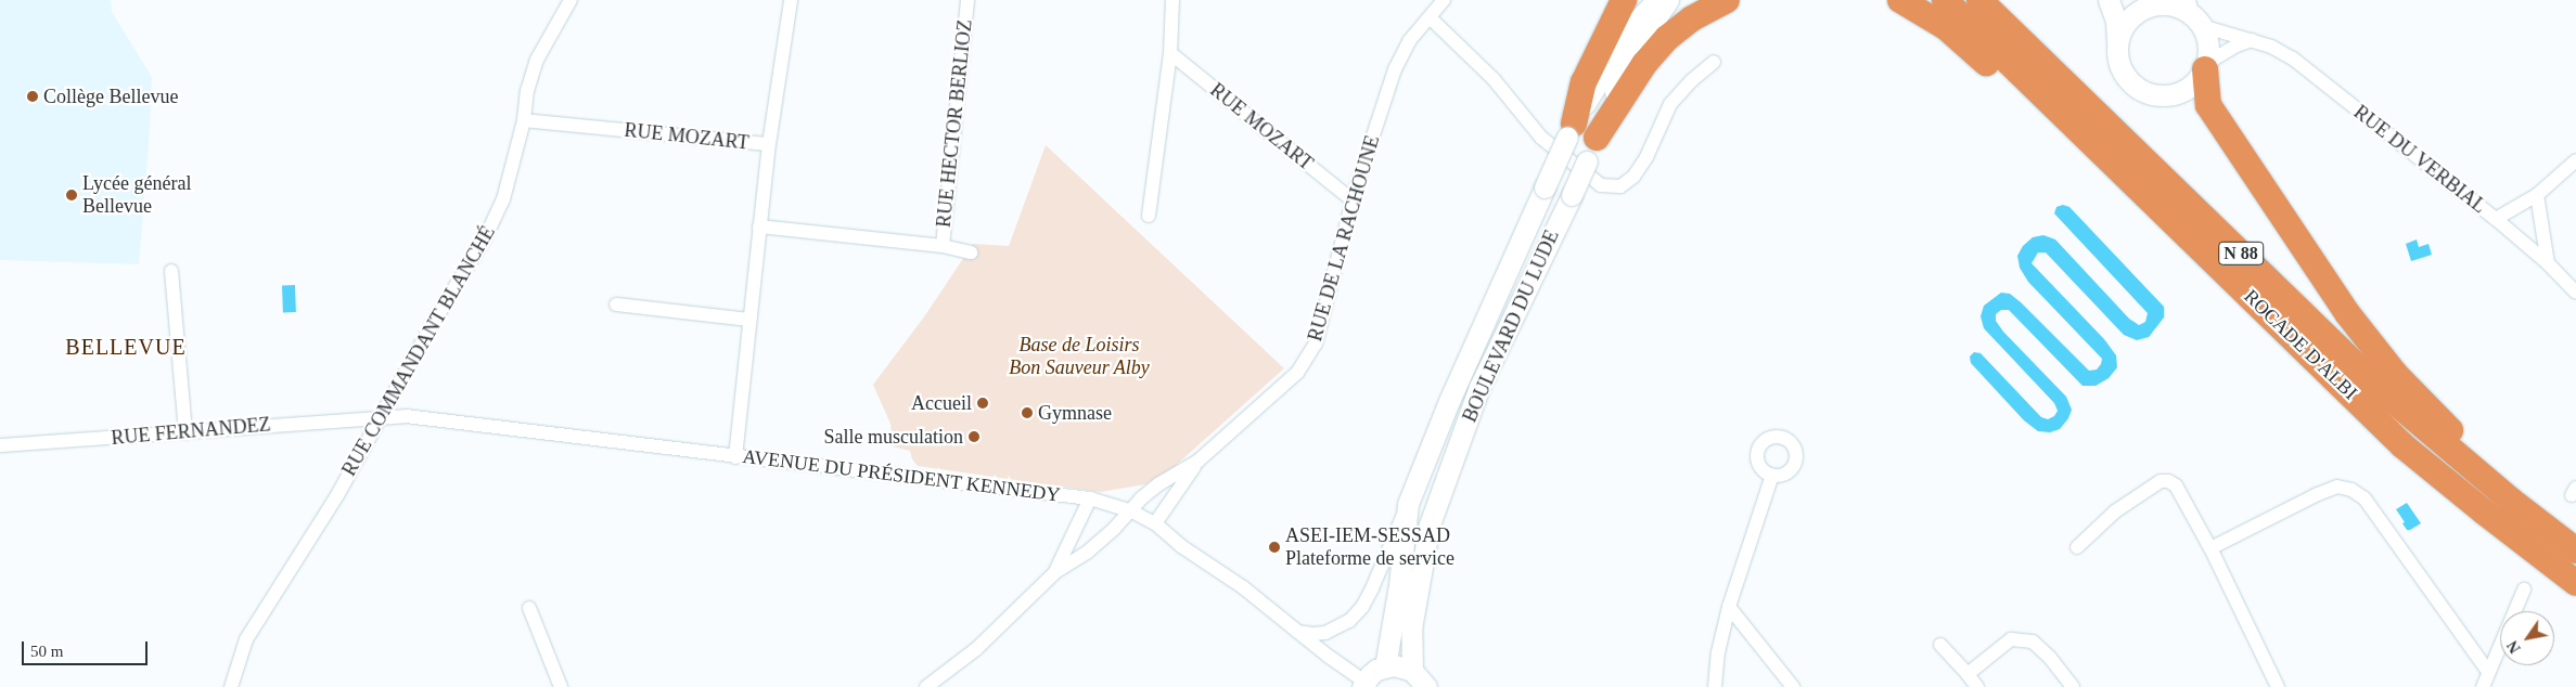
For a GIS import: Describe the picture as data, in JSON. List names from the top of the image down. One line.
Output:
{"streets":{"highway":["N 88","ROCADE D'ALBI"],"main road":["BOULEVARD DU LUDE"],"street":["RUE HECTOR BERLIOZ","RUE MOZART","RUE DU VERBIAL","RUE DE LA RACHOUNE","RUE COMMANDANT BLANCHÉ","RUE FERNANDEZ","AVENUE DU PRÉSIDENT KENNEDY"]},"crossings":[["RUE MOZART","RUE DE LA RACHOUNE"],["RUE MOZART","RUE COMMANDANT BLANCHÉ"],["RUE DE LA RACHOUNE","AVENUE DU PRÉSIDENT KENNEDY"],["BOULEVARD DU LUDE","AVENUE DU PRÉSIDENT KENNEDY"],["RUE COMMANDANT BLANCHÉ","RUE FERNANDEZ"],["RUE COMMANDANT BLANCHÉ","AVENUE DU PRÉSIDENT KENNEDY"],["RUE FERNANDEZ","AVENUE DU PRÉSIDENT KENNEDY"]],"districts":["BELLEVUE"],"parks":["Base de Loisirs Bon Sauveur Alby"],"places":["Collège Bellevue","Lycée général Bellevue","Accueil","Gymnase","Salle musculation","ASEI-IEM-SESSAD Plateforme de service"],"scale_bar":"50 m","north":"bottom left"}
